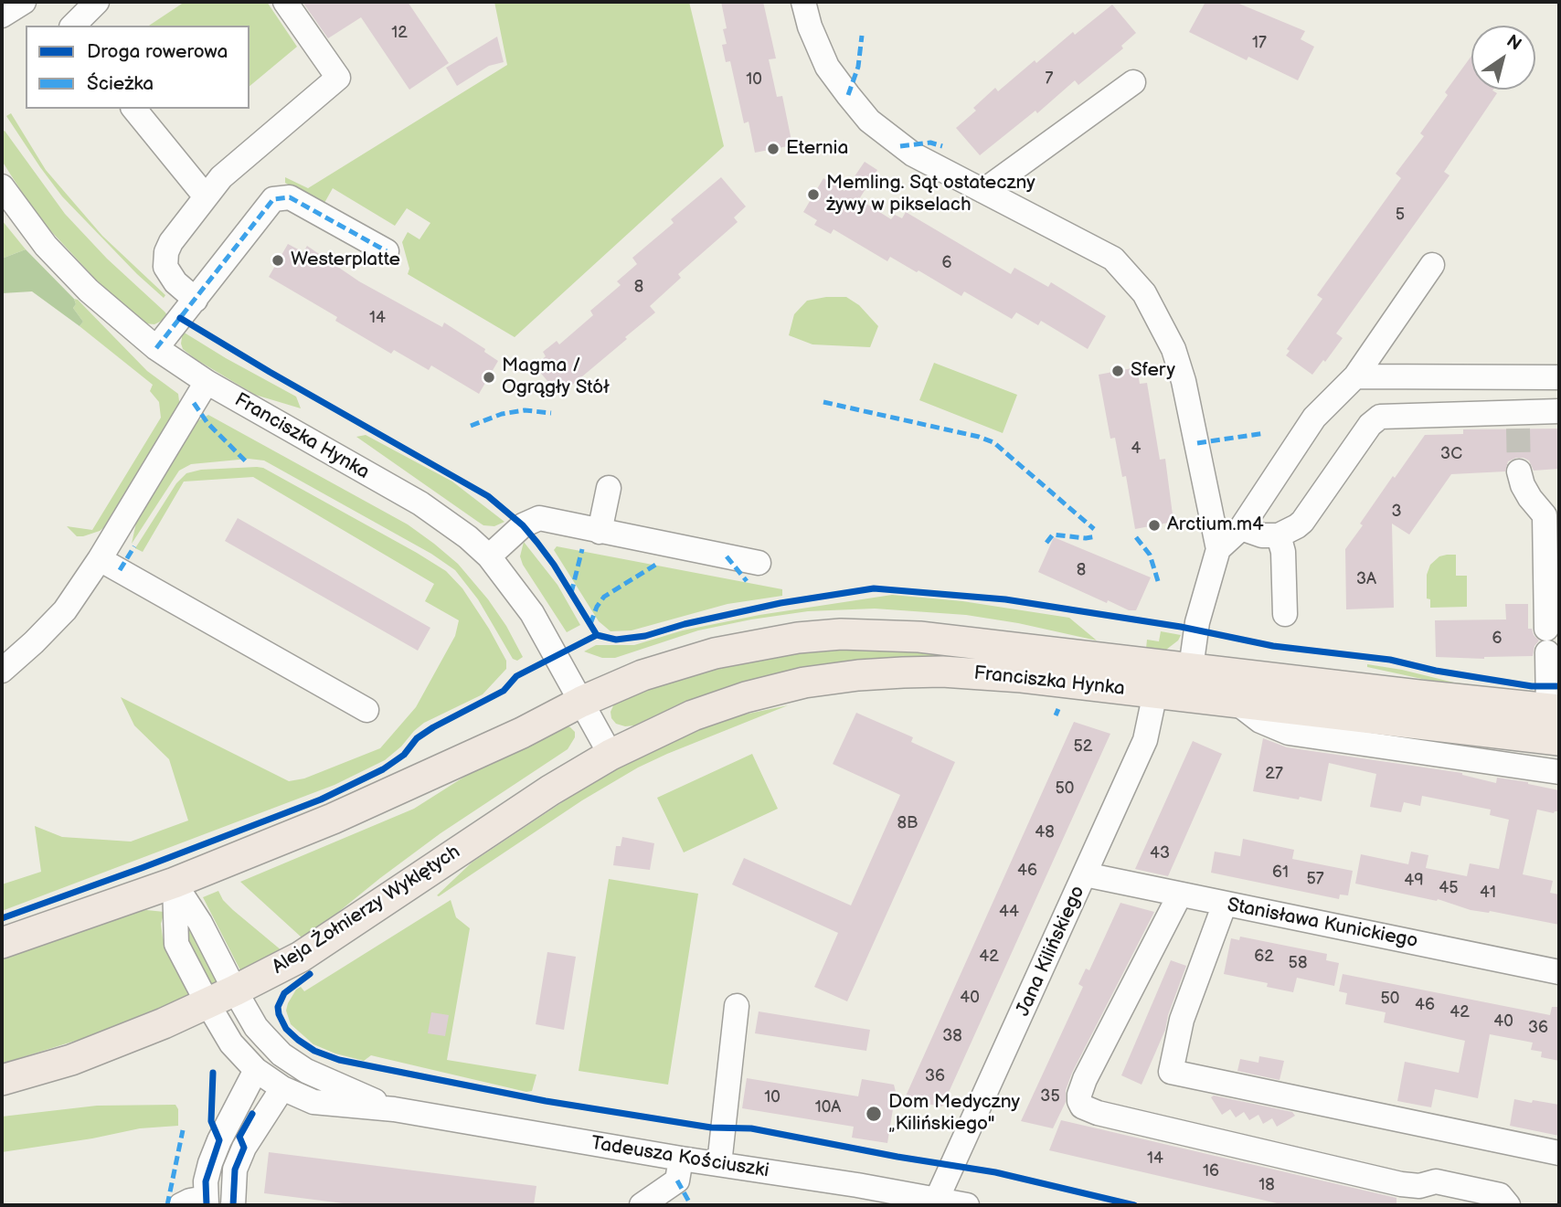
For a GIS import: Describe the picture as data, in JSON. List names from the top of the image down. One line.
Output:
{"streets":{"main road":["Franciszka Hynka","Aleja Żołnierzy Wyklętych"],"street":["Stanisława Kunickiego","Jana Kilińskiego","Tadeusza Kościuszki"]},"crossings":[["Franciszka Hynka","Aleja Żołnierzy Wyklętych"],["Franciszka Hynka","Jana Kilińskiego"],["Aleja Żołnierzy Wyklętych","Tadeusza Kościuszki"],["Stanisława Kunickiego","Jana Kilińskiego"],["Jana Kilińskiego","Tadeusza Kościuszki"]],"places":["Eternia","Memling. Sąt ostateczny żywy w pikselach","Westerplatte","Sfery","Magma / Ogrągły Stół","Arctium.m4","Dom Medyczny „Kilińskiego\""],"house_numbers":["12","17","7","10","5","6","8","14","4","3C","3","8","3A","6","52","27","50","8B","48","43","46","61","57","49","45","41","44","42","62","58","40","50","46","42","40","36","38","36","35","10","10A","14","16","18"],"legend":["Droga rowerowa","Ścieżka"],"north":"top right"}
